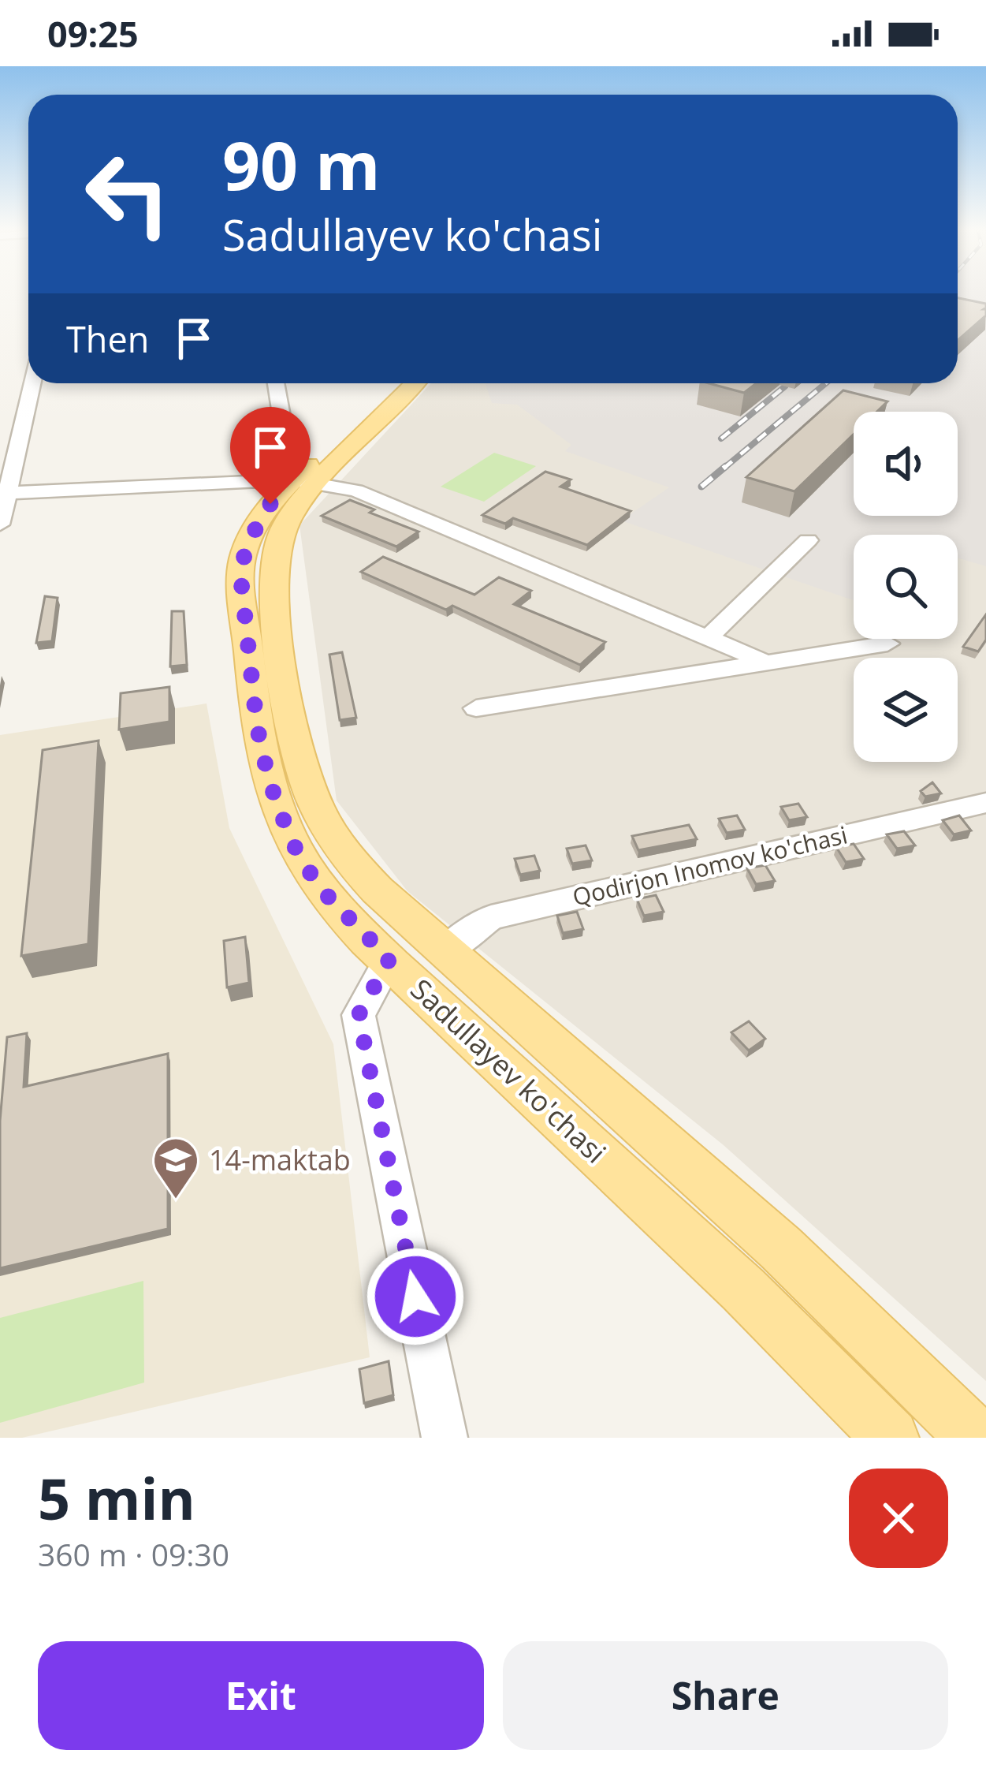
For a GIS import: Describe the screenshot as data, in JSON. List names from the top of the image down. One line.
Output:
{"streets":{"main road":["Sadullayev ko'chasi"],"street":["Qodirjon Inomov ko'chasi"]},"places":{"school or university":["14-maktab"]},"page":{"status":"09:25","turn":["90 m","Sadullayev ko'chasi"],"then":"Then","heading":["5 min","360 m · 09:30"],"buttons":["Exit","Share"]}}
